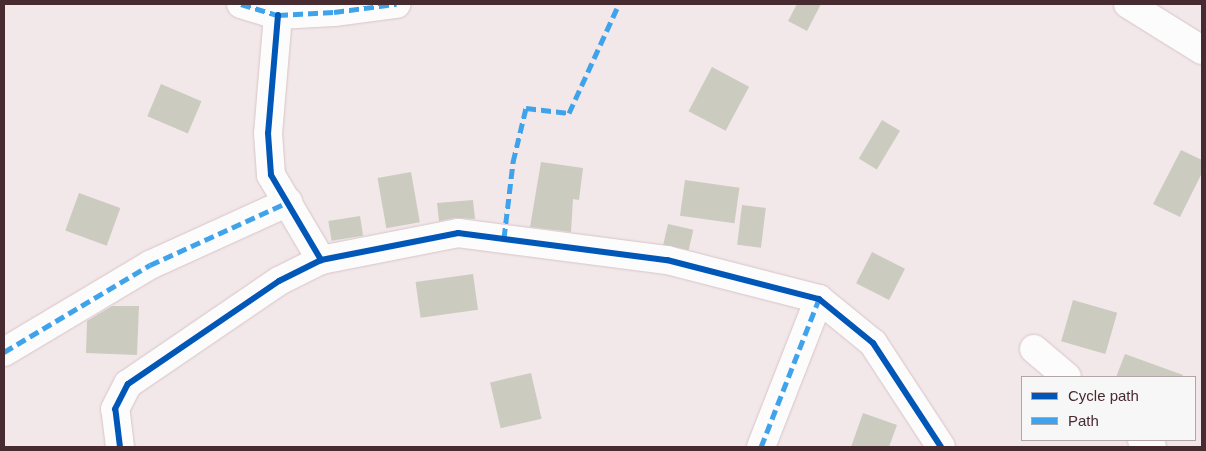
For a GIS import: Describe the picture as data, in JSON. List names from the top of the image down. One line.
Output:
{"legend":["Cycle path","Path"]}
